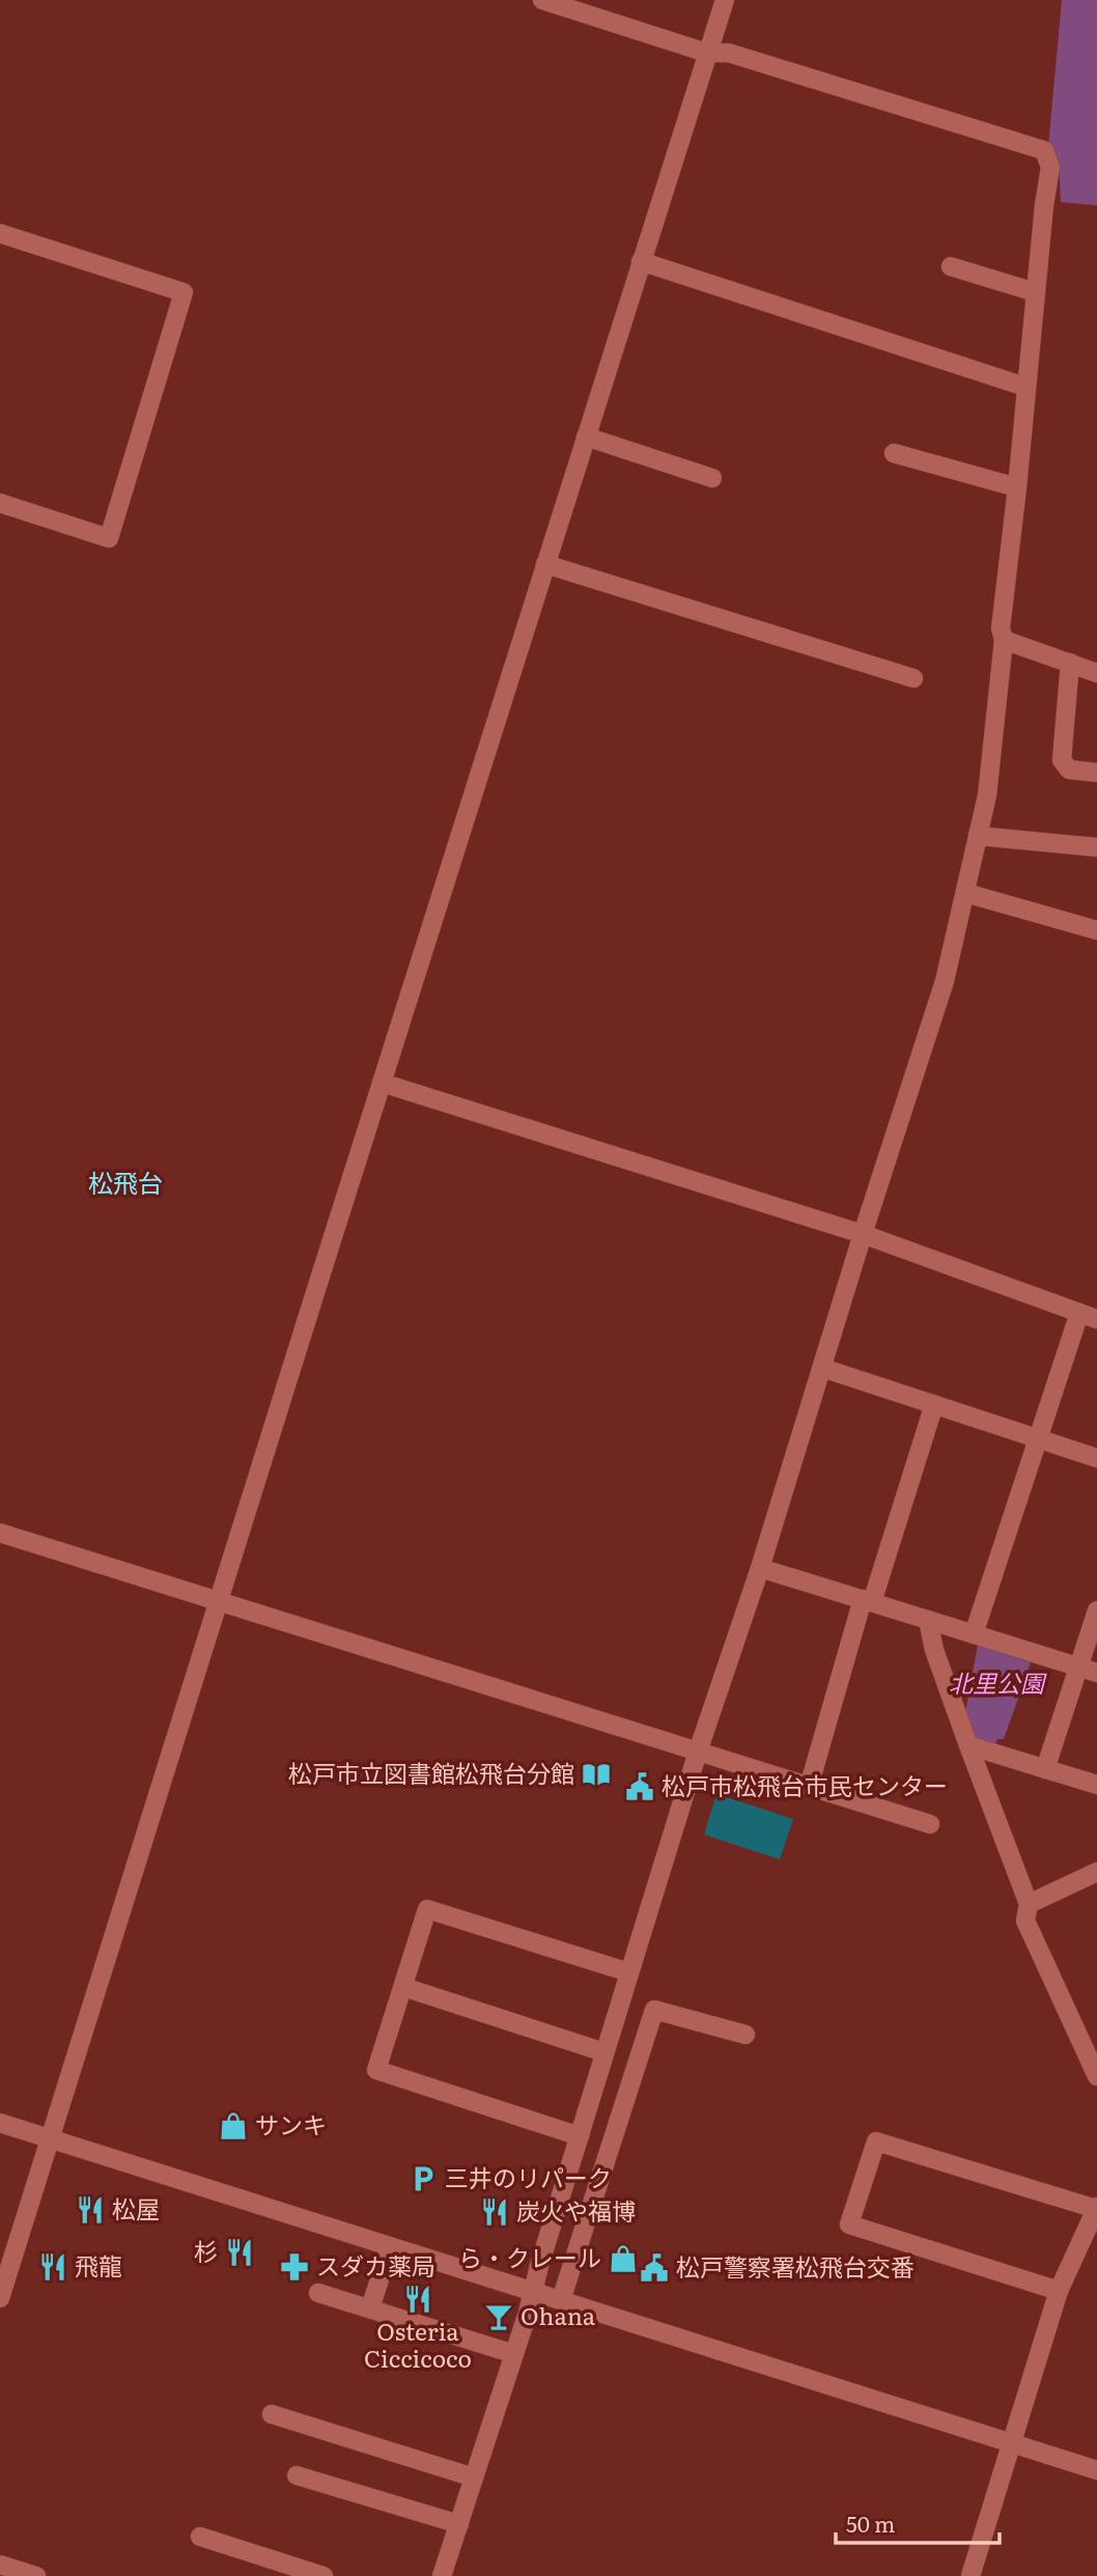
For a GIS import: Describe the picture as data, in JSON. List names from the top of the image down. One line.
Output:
{"districts":["松飛台"],"parks":["北里公園"],"places":{"library":["松戸市立図書館松飛台分館"],"public building":["松戸市松飛台市民センター","松戸警察署松飛台交番"],"shop":["サンキ","ら・クレール"],"parking":["三井のリパーク"],"restaurant":["松屋","炭火や福博","杉","飛龍","Osteria Ciccicoco"],"pharmacy":["スダカ薬局"],"bar":["Ohana"]},"scale_bar":"50 m"}
